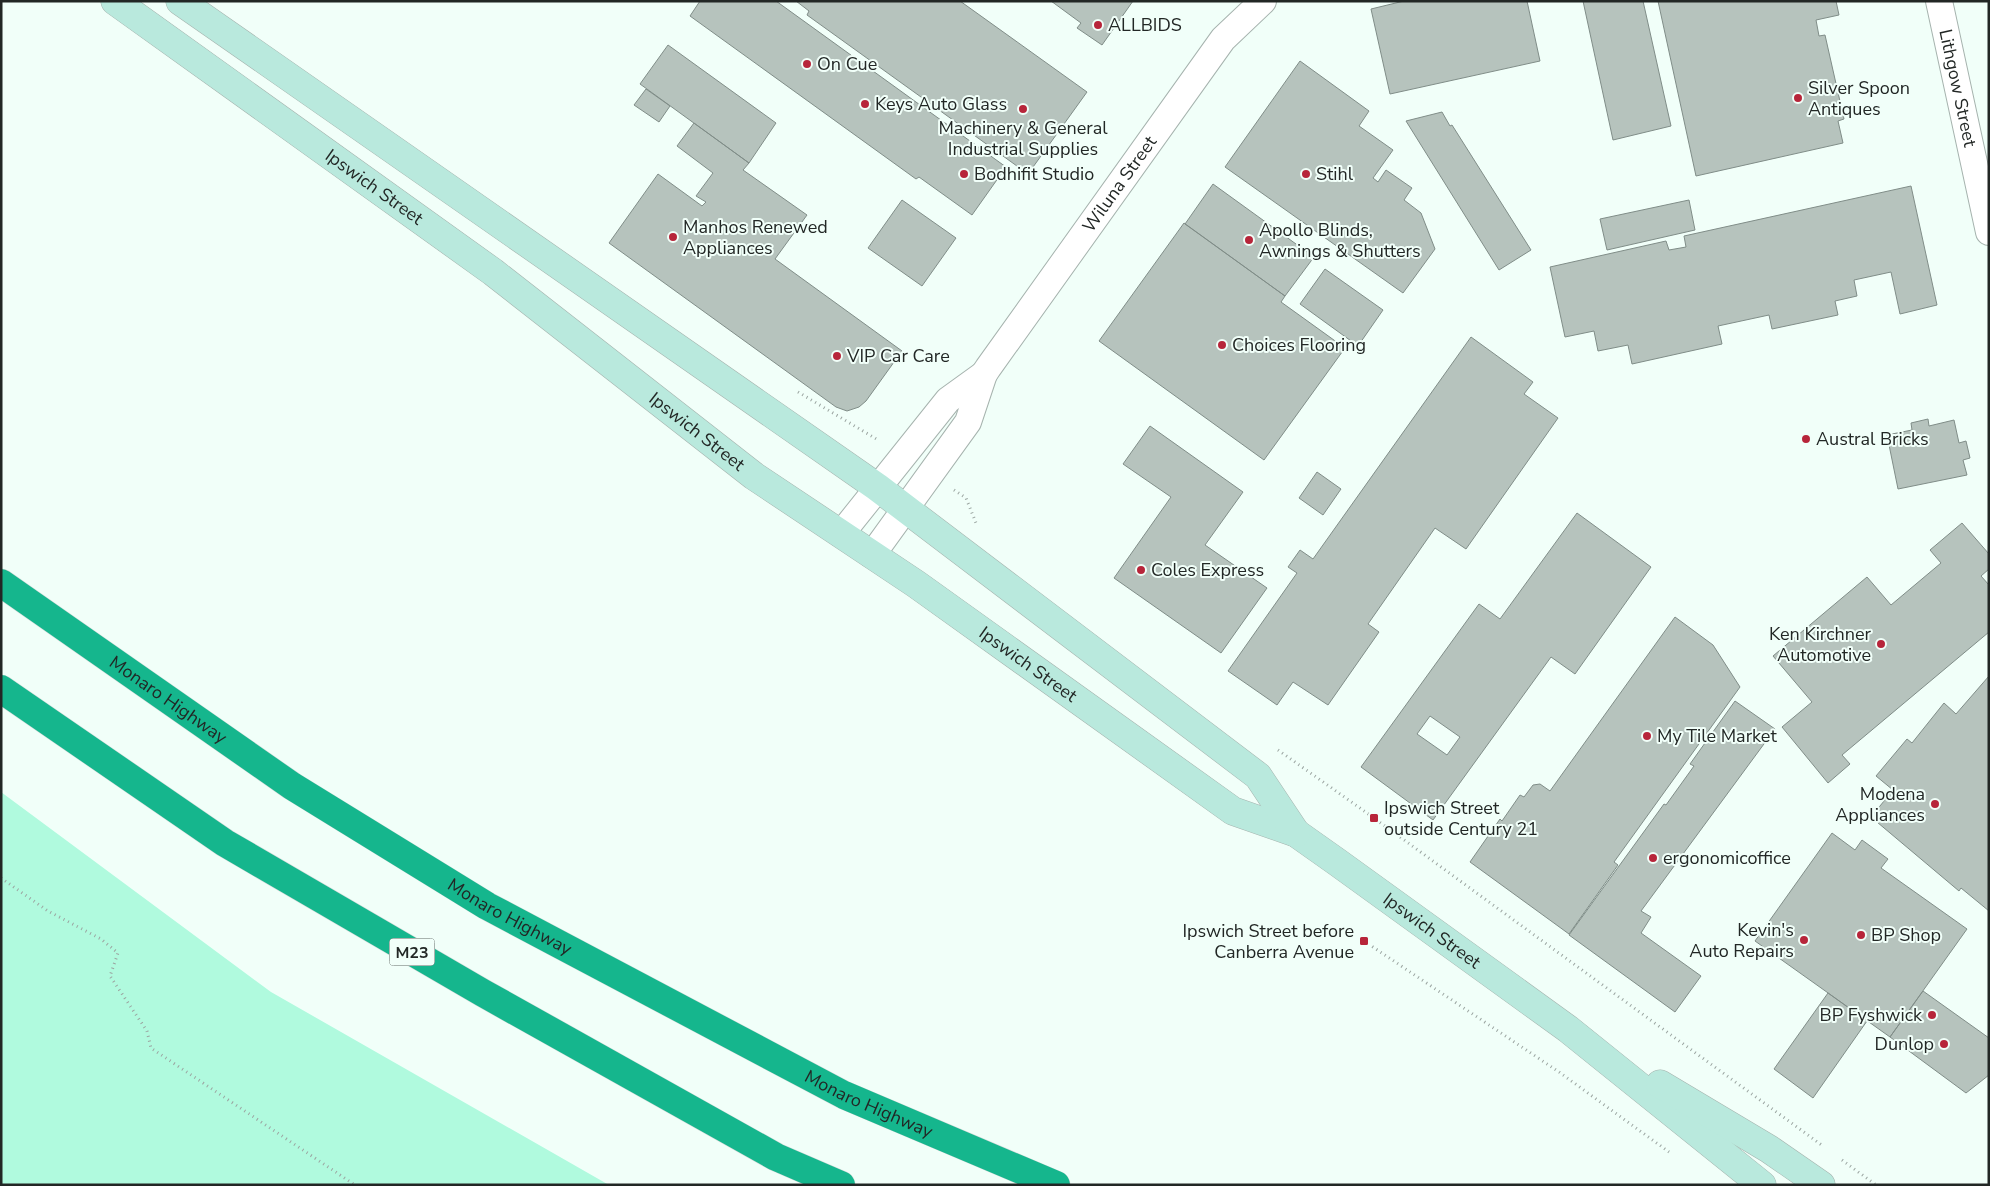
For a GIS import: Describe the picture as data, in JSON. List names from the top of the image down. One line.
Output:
{"streets":{"highway":["Monaro Highway","M23"],"main road":["Ipswich Street"],"street":["Lithgow Street","Wiluna Street"]},"crossings":[["Wiluna Street","Ipswich Street"]],"places":{"other":["ALLBIDS","On Cue","Silver Spoon Antiques","Keys Auto Glass","Machinery & General Industrial Supplies","Bodhifit Studio","Stihl","Manhos Renewed Appliances","Apollo Blinds, Awnings & Shutters","Choices Flooring","VIP Car Care","Austral Bricks","Coles Express","Ken Kirchner Automotive","My Tile Market","Modena Appliances","ergonomicoffice","BP Shop","Kevin's Auto Repairs","BP Fyshwick","Dunlop"],"transit":["Ipswich Street outside Century 21","Ipswich Street before Canberra Avenue"]}}
